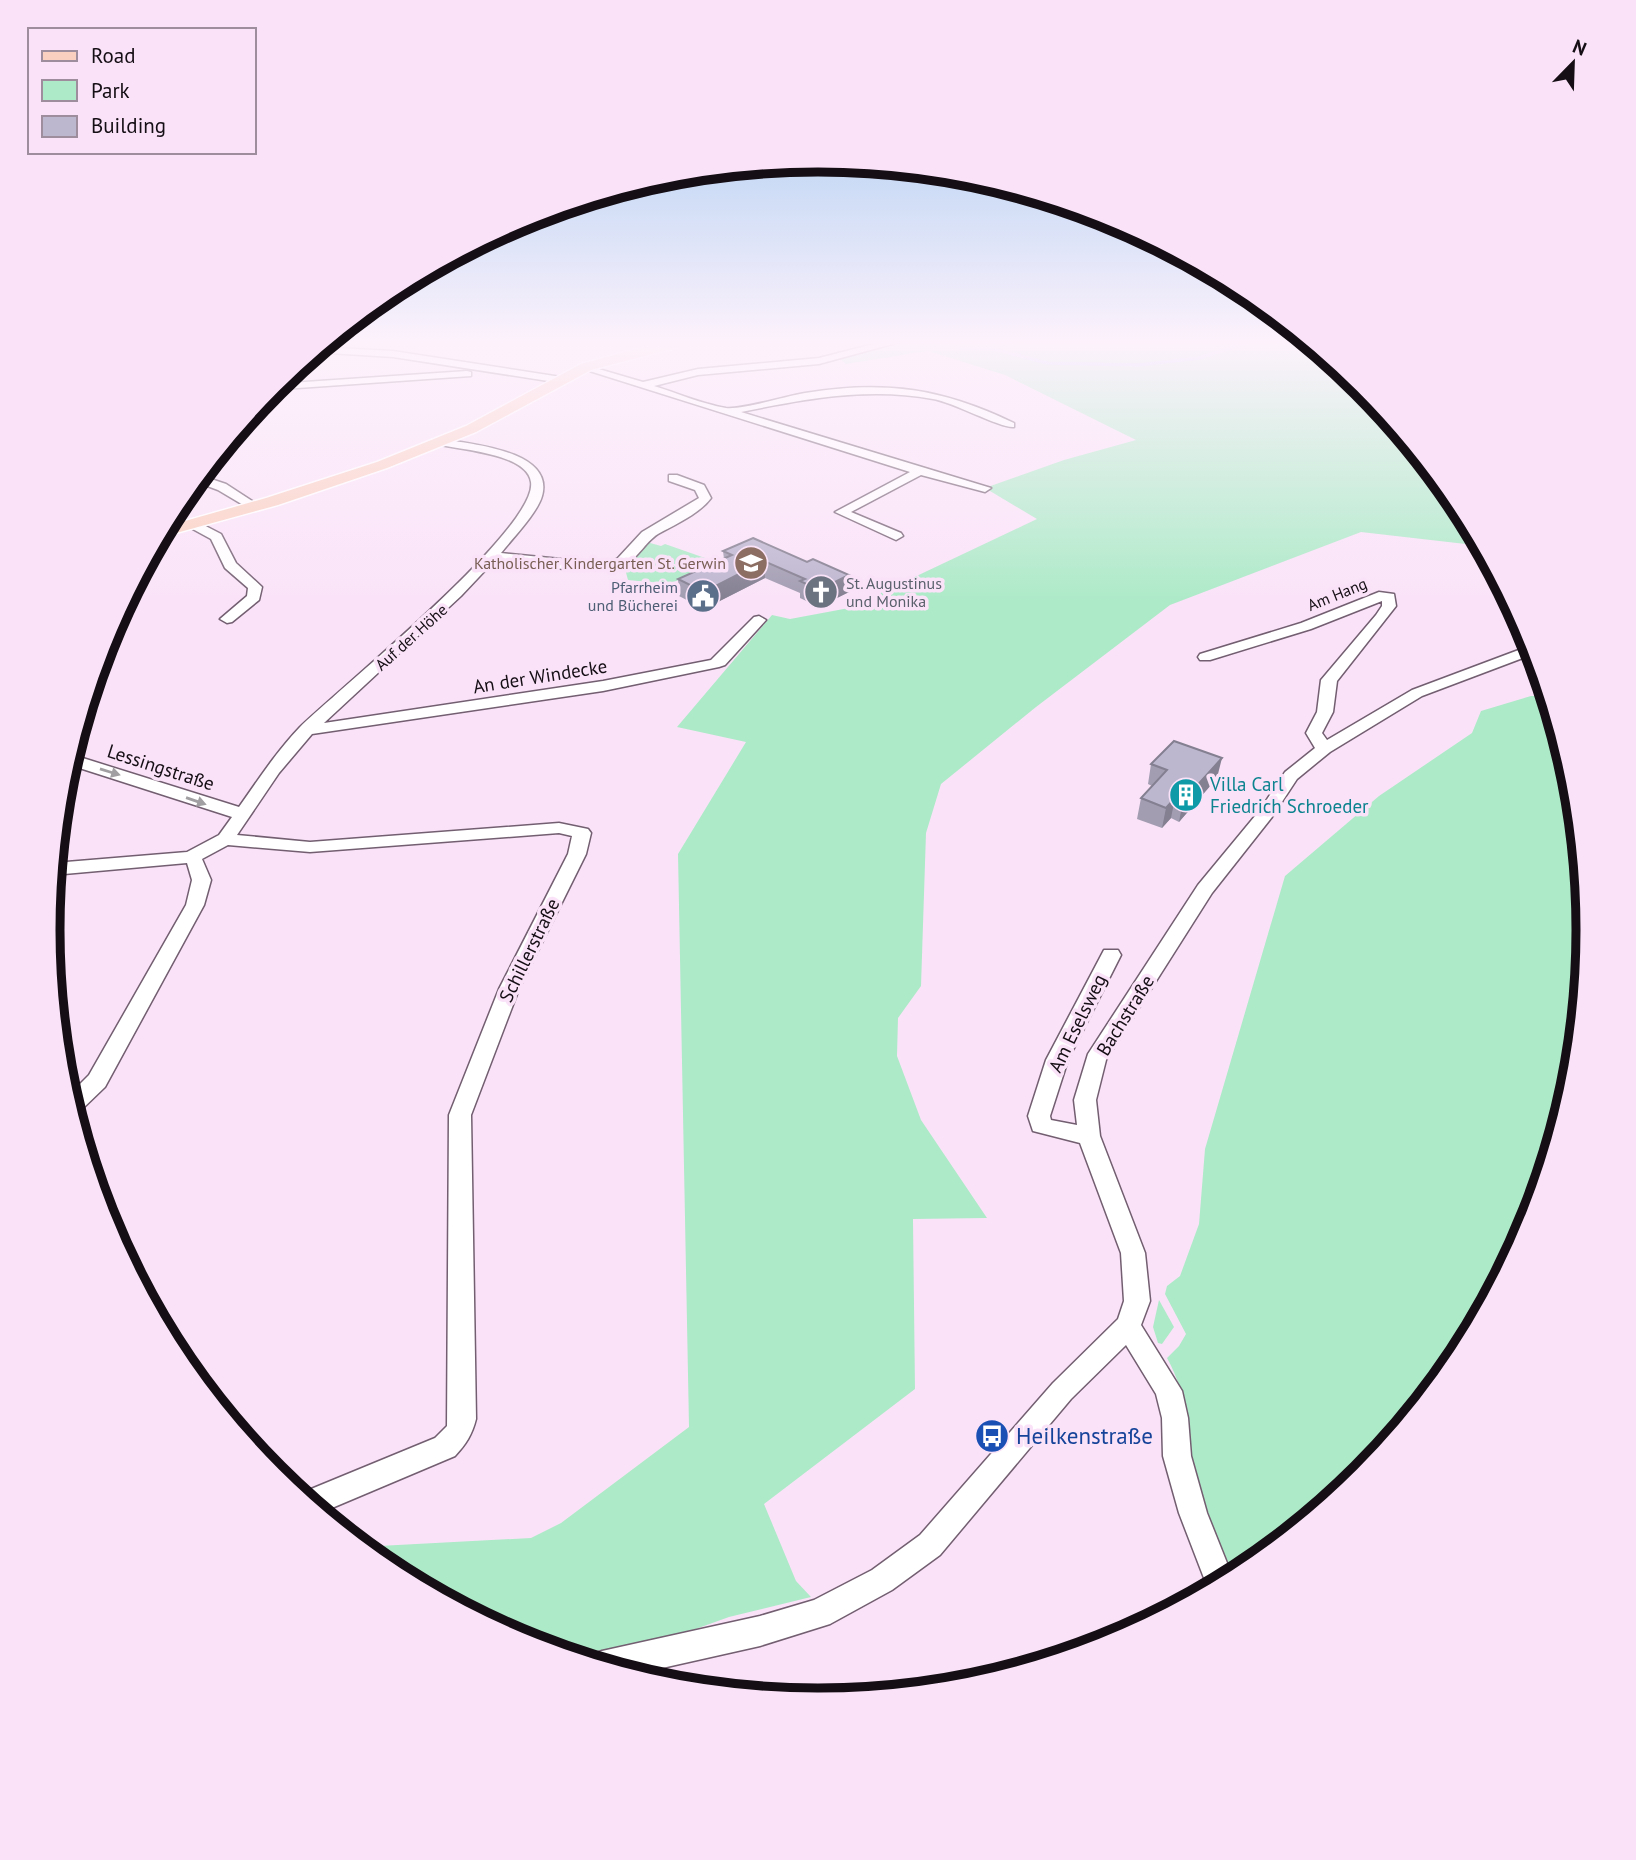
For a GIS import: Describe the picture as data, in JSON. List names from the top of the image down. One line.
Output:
{"streets":{"street":["Am Hang","Auf der Höhe","An der Windecke","Lessingstraße","Schillerstraße","Bachstraße","Am Eselsweg"]},"crossings":[["Am Hang","Bachstraße"],["Auf der Höhe","An der Windecke"],["Auf der Höhe","Lessingstraße"],["Auf der Höhe","Schillerstraße"],["Bachstraße","Am Eselsweg"]],"places":{"school or university":["Katholischer Kindergarten St. Gerwin"],"church":["St. Augustinus und Monika"],"public building":["Pfarrheim und Bücherei"],"building":["Villa Carl Friedrich Schroeder"],"bus stop":["Heilkenstraße"]},"legend":["Road","Park","Building"],"north":"top right"}
